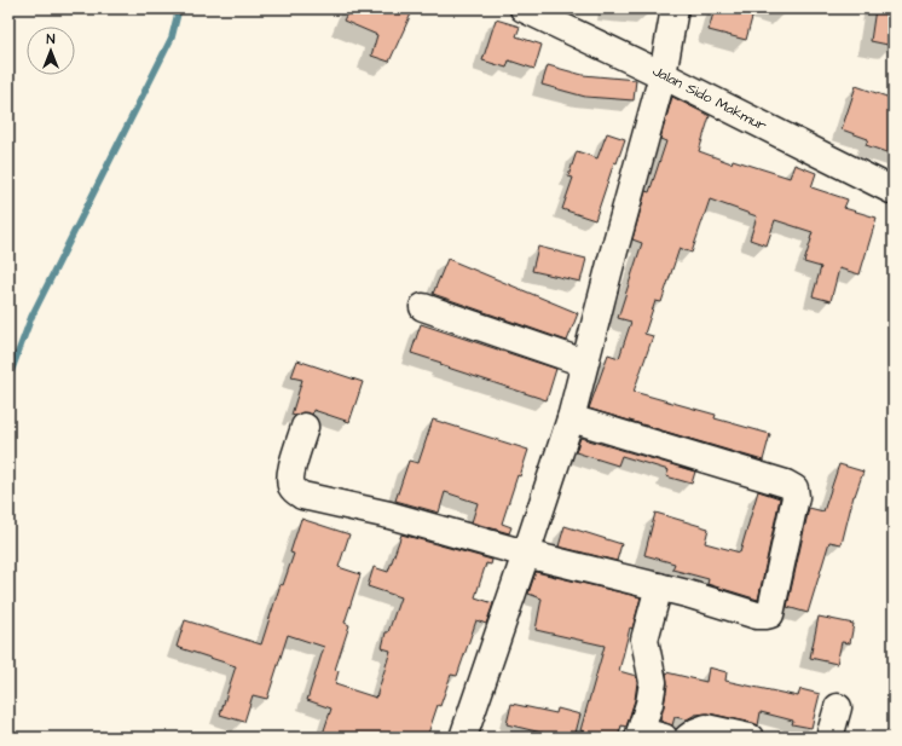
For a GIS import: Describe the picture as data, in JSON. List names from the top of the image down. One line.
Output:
{"streets":{"street":["Jalan Sido Makmur"]},"north":"top"}
